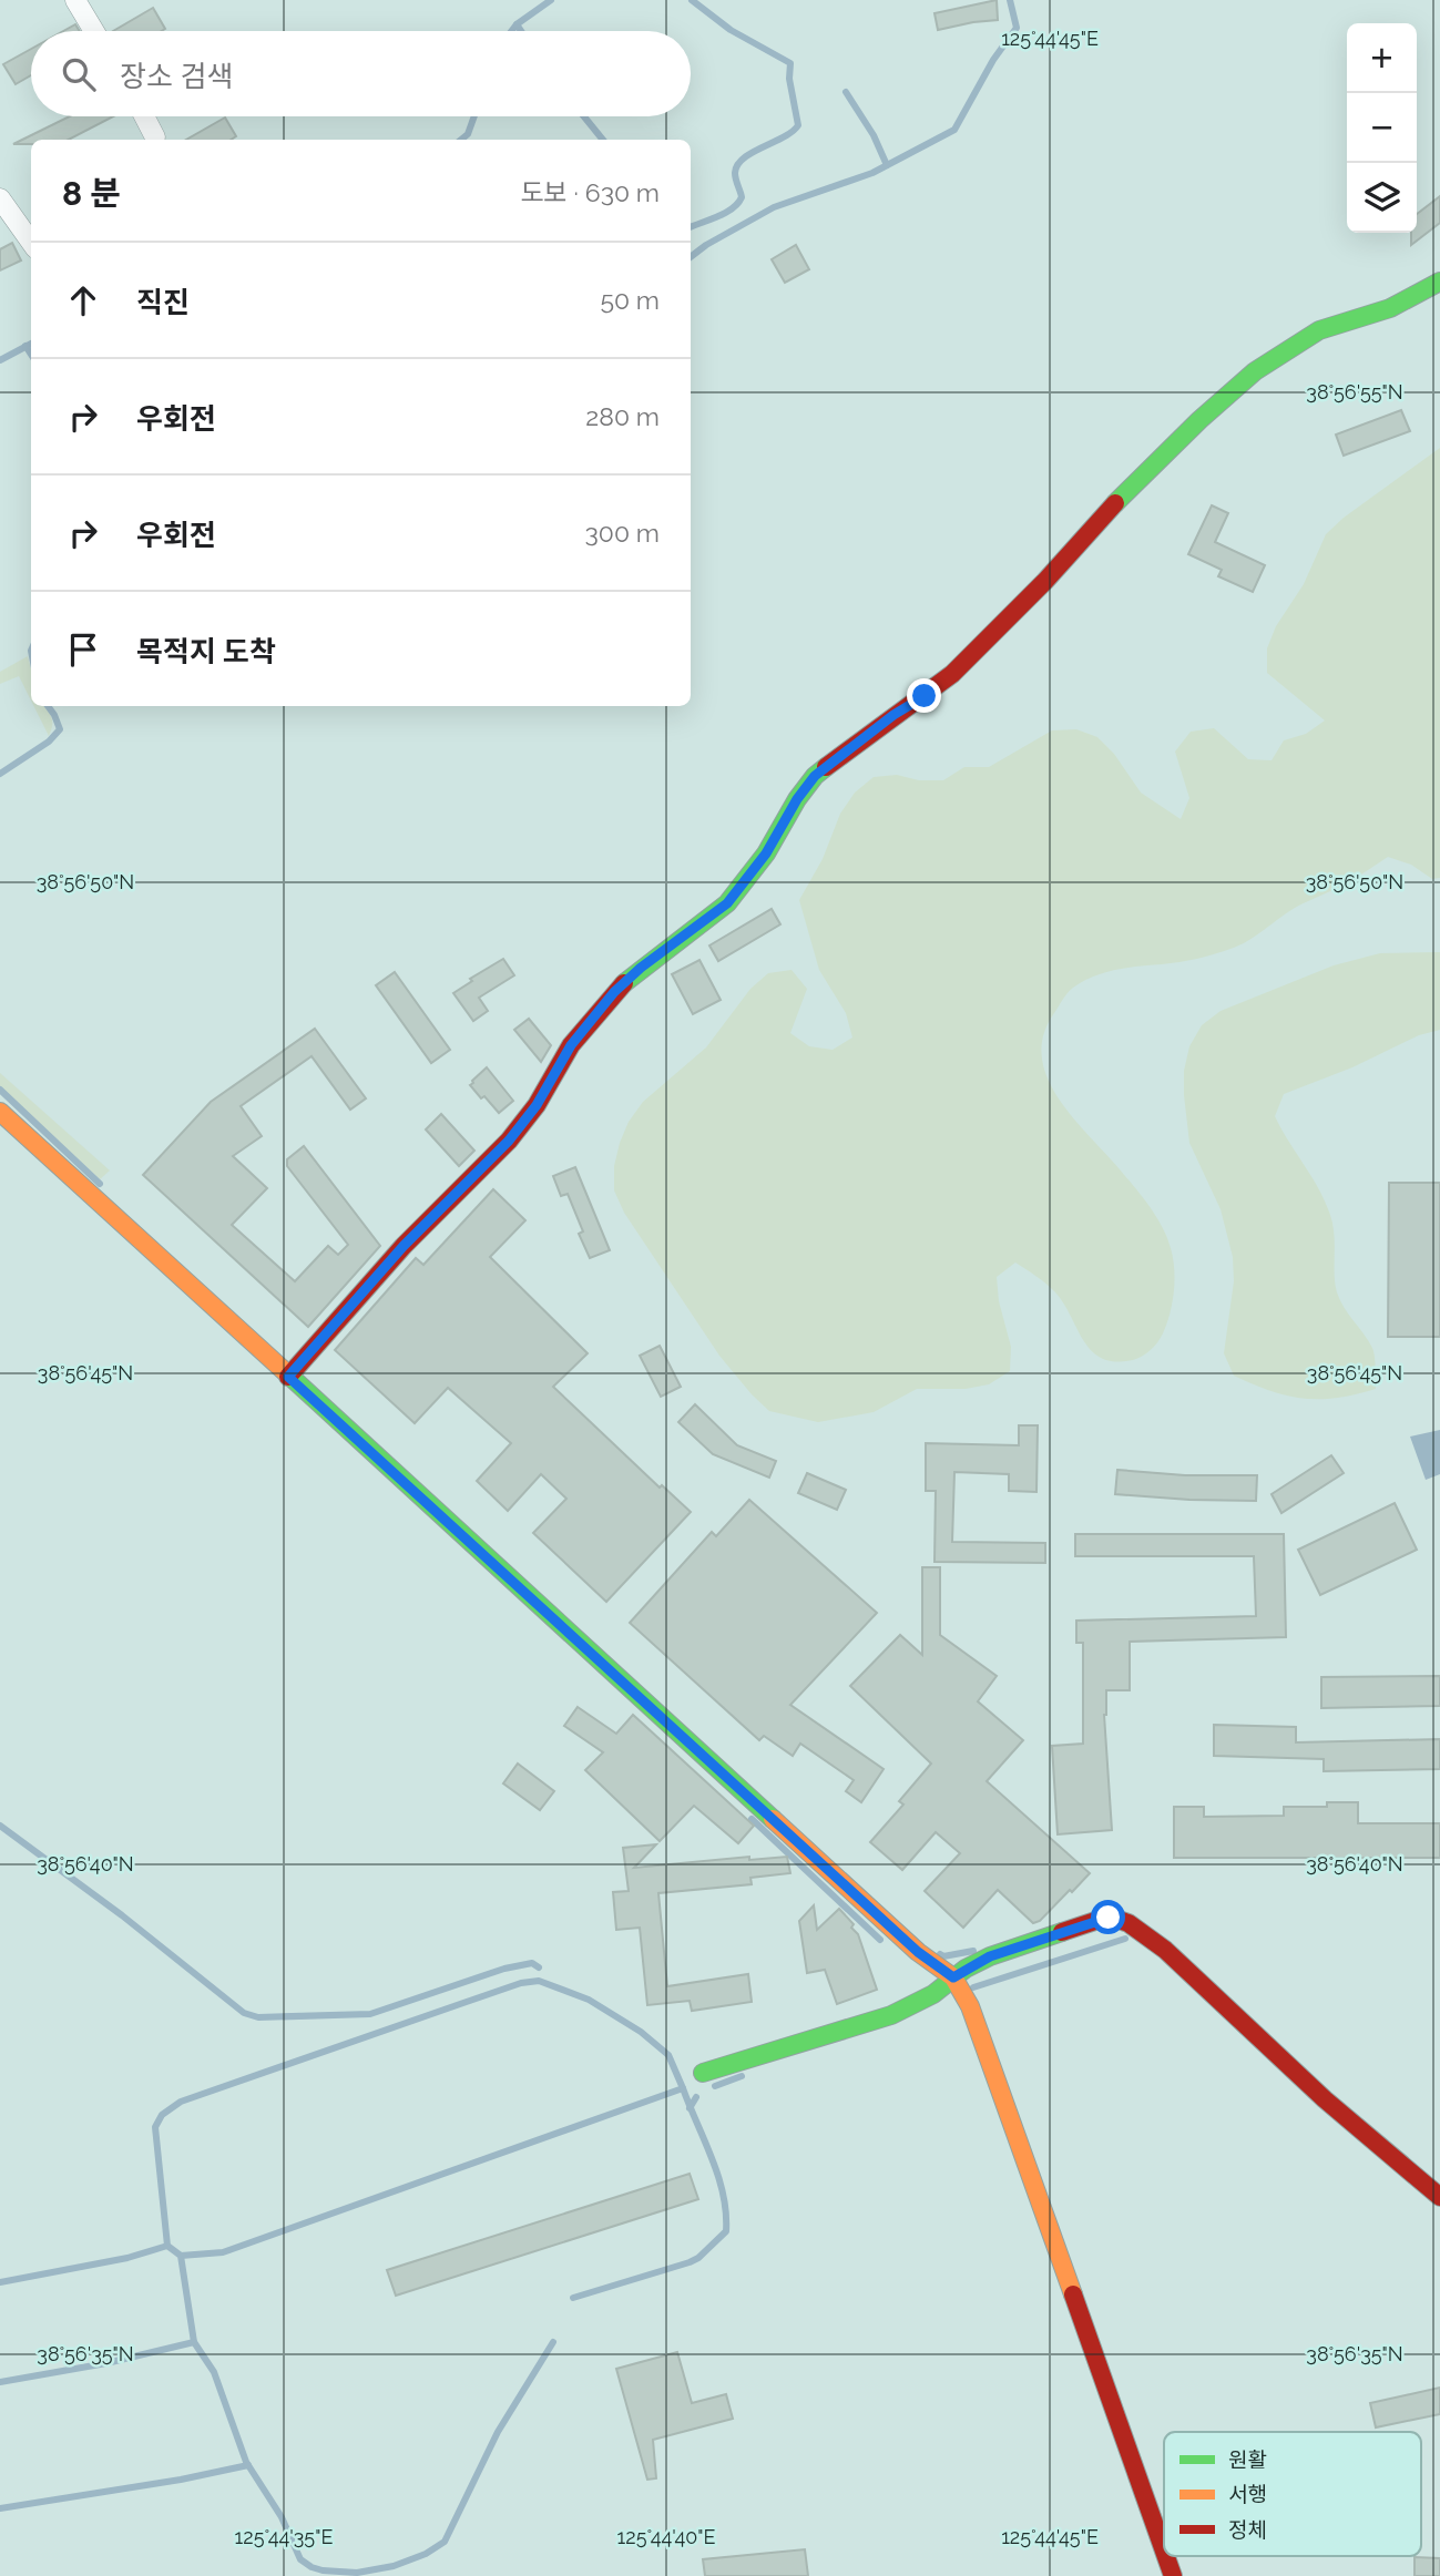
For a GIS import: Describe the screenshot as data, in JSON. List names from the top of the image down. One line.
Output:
{"legend":["원활","서행","정체"],"page":{"map_buttons":["+","−"],"search":"장소 검색","heading":["8 분","도보 · 630 m"],"list":[["직진","50 m"],["우회전","280 m"],["우회전","300 m"],"목적지 도착"]},"coordinates":["125°44'45\"E","38°56'55\"N","38°56'50\"N","38°56'45\"N","38°56'40\"N","38°56'35\"N","125°44'35\"E","125°44'40\"E"]}
